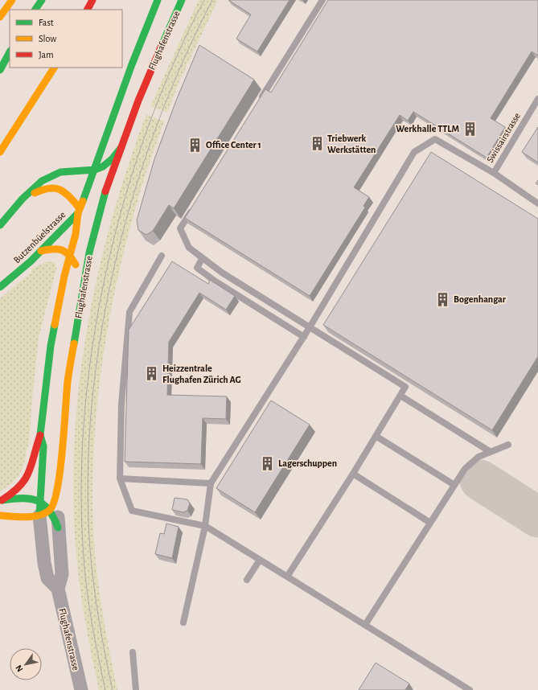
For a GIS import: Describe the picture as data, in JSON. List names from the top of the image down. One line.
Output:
{"streets":{"main road":["Flughafenstrasse","Butzenbüelstrasse"],"lane":["Swissairstrasse"]},"crossings":[["Flughafenstrasse","Butzenbüelstrasse"]],"places":{"building":["Werkhalle TTLM","Triebwerk Werkstätten","Office Center 1","Bogenhangar","Heizzentrale Flughafen Zürich AG","Lagerschuppen"]},"legend":["Fast","Slow","Jam"],"north":"bottom left"}
